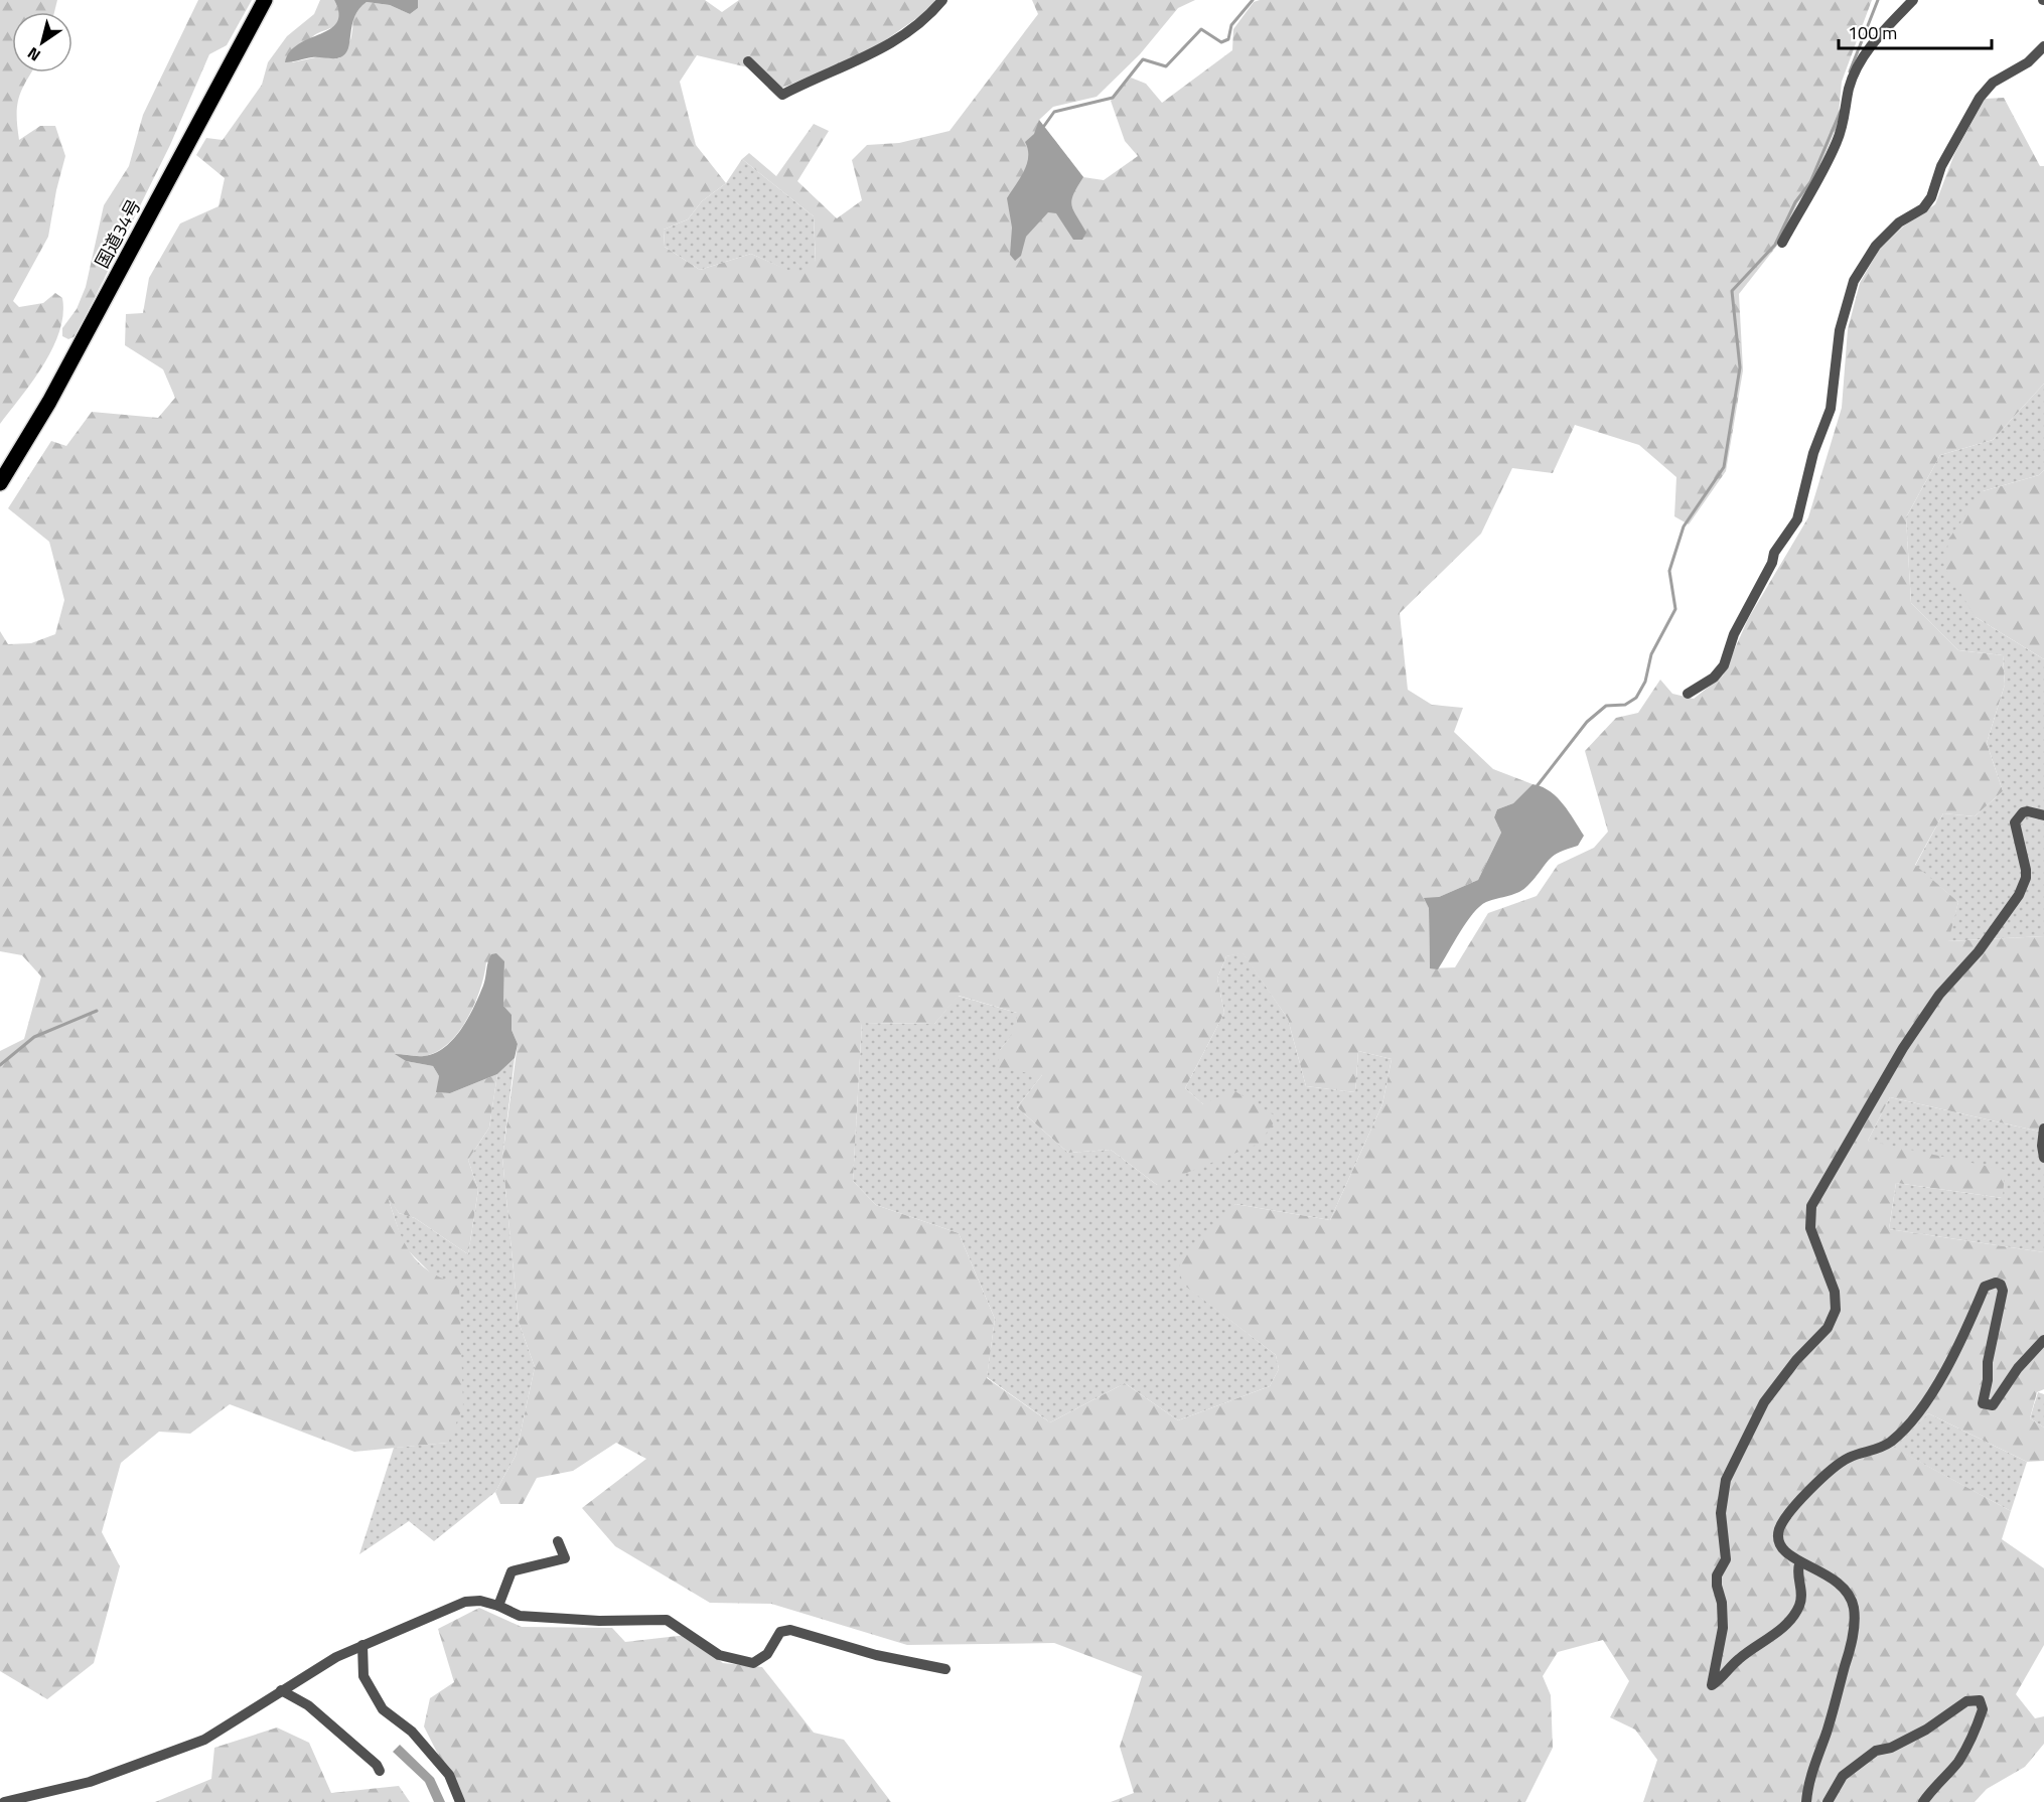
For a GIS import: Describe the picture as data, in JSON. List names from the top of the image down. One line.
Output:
{"streets":{"highway":["国道34号"]},"scale_bar":"100 m","north":"bottom left"}
